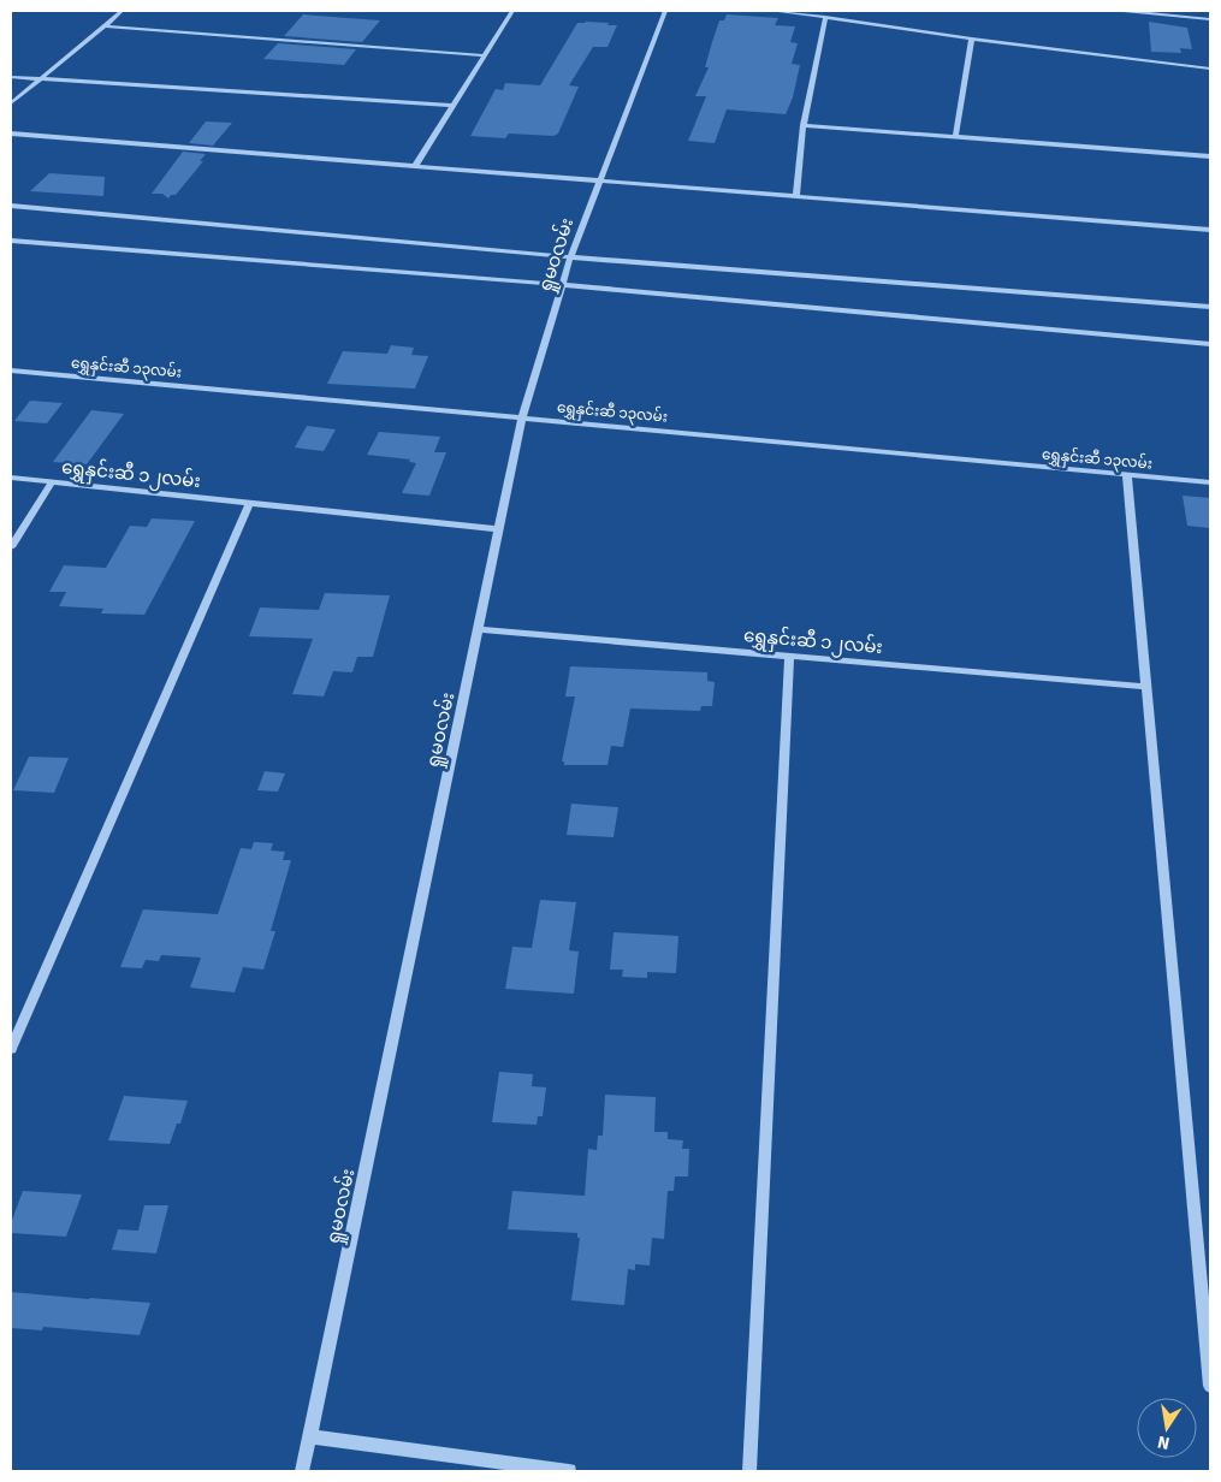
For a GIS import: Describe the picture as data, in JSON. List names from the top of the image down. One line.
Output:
{"streets":{"street":["ရှုမဝလမ်း","ရွှေနှင်းဆီ ၁၃လမ်း","ရွှေနှင်းဆီ ၁၂လမ်း"]},"crossings":[["ရှုမဝလမ်း","ရွှေနှင်းဆီ ၁၃လမ်း"],["ရှုမဝလမ်း","ရွှေနှင်းဆီ ၁၂လမ်း"]],"north":"bottom"}
